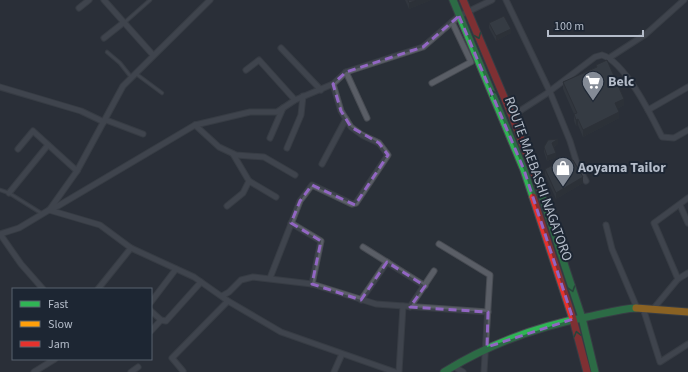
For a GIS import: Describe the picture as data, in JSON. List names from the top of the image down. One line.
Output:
{"streets":{"main road":["ROUTE MAEBASHI NAGATORO"]},"places":{"supermarket":["Belc"],"shop":["Aoyama Tailor"]},"legend":["Fast","Slow","Jam"],"scale_bar":"100 m"}
